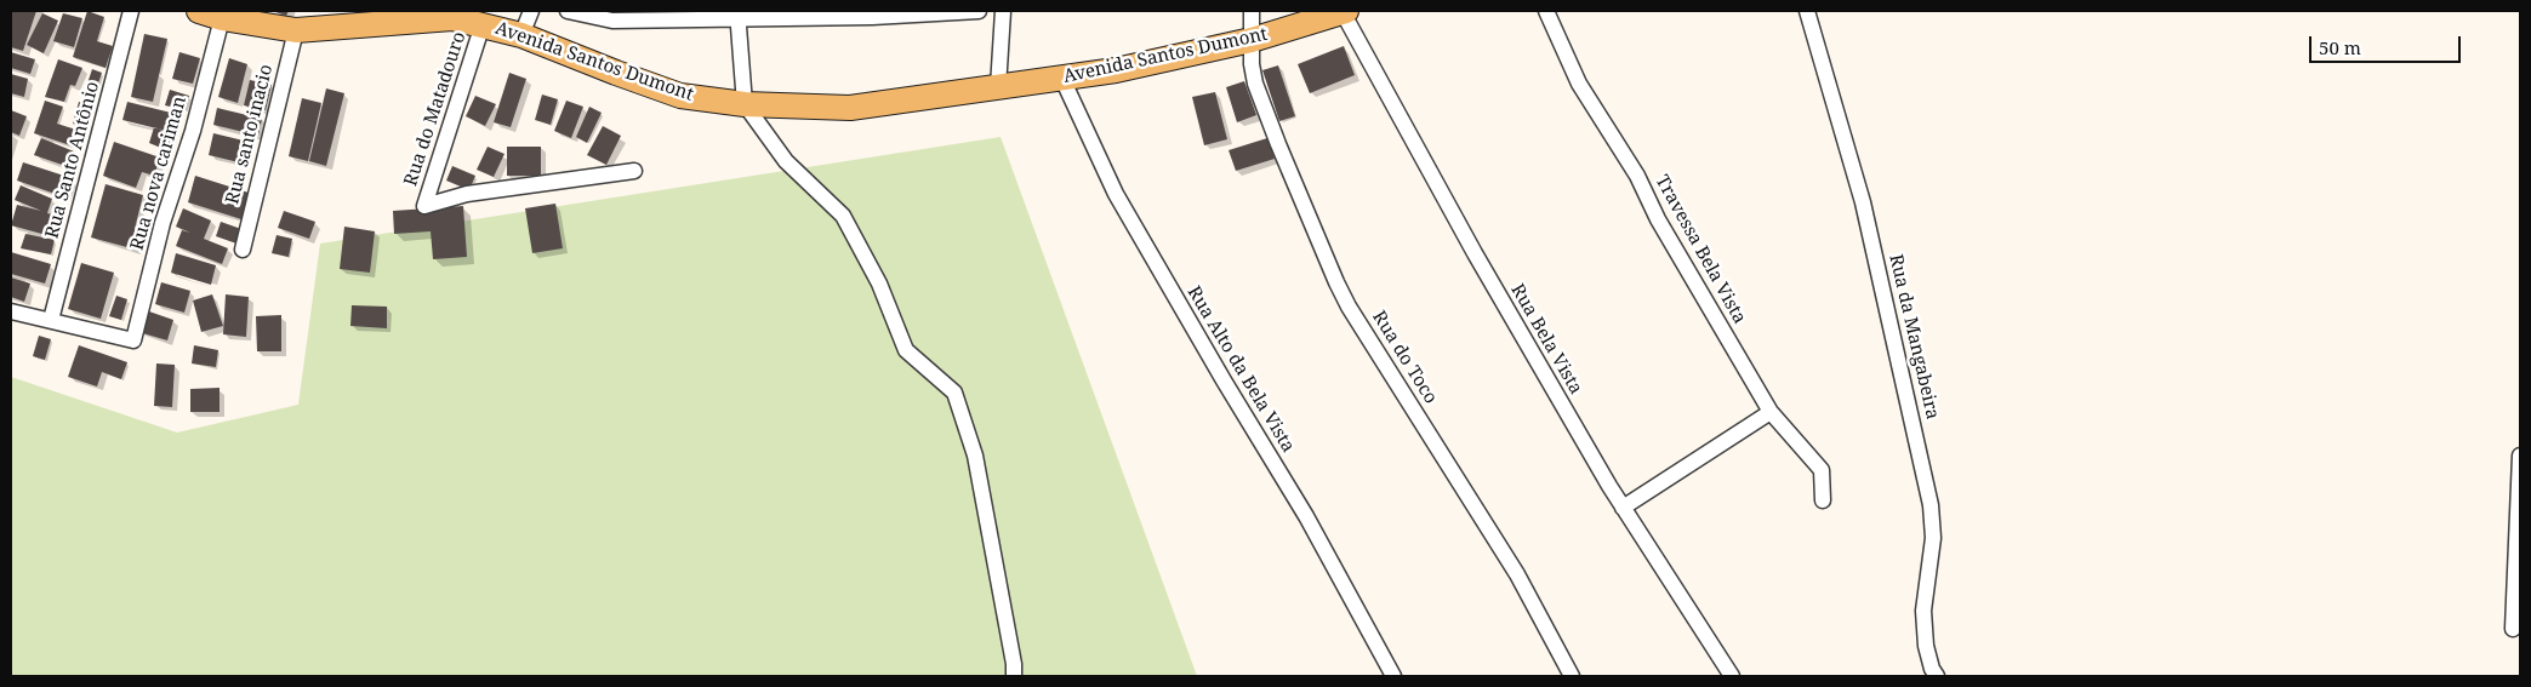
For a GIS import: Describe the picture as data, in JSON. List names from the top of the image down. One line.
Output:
{"streets":{"main road":["Avenida Santos Dumont"],"street":["Rua do Matadouro","Rua santo inacio","Rua Santo Antônio","Rua nova cariman","Travessa Bela Vista","Rua da Mangabeira","Rua Bela Vista","Rua do Toco","Rua Alto da Bela Vista"]},"crossings":[["Avenida Santos Dumont","Rua do Matadouro"],["Avenida Santos Dumont","Rua santo inacio"],["Avenida Santos Dumont","Rua nova cariman"],["Avenida Santos Dumont","Rua Bela Vista"],["Avenida Santos Dumont","Rua do Toco"],["Avenida Santos Dumont","Rua Alto da Bela Vista"],["Rua Santo Antônio","Rua nova cariman"]],"scale_bar":"50 m"}
